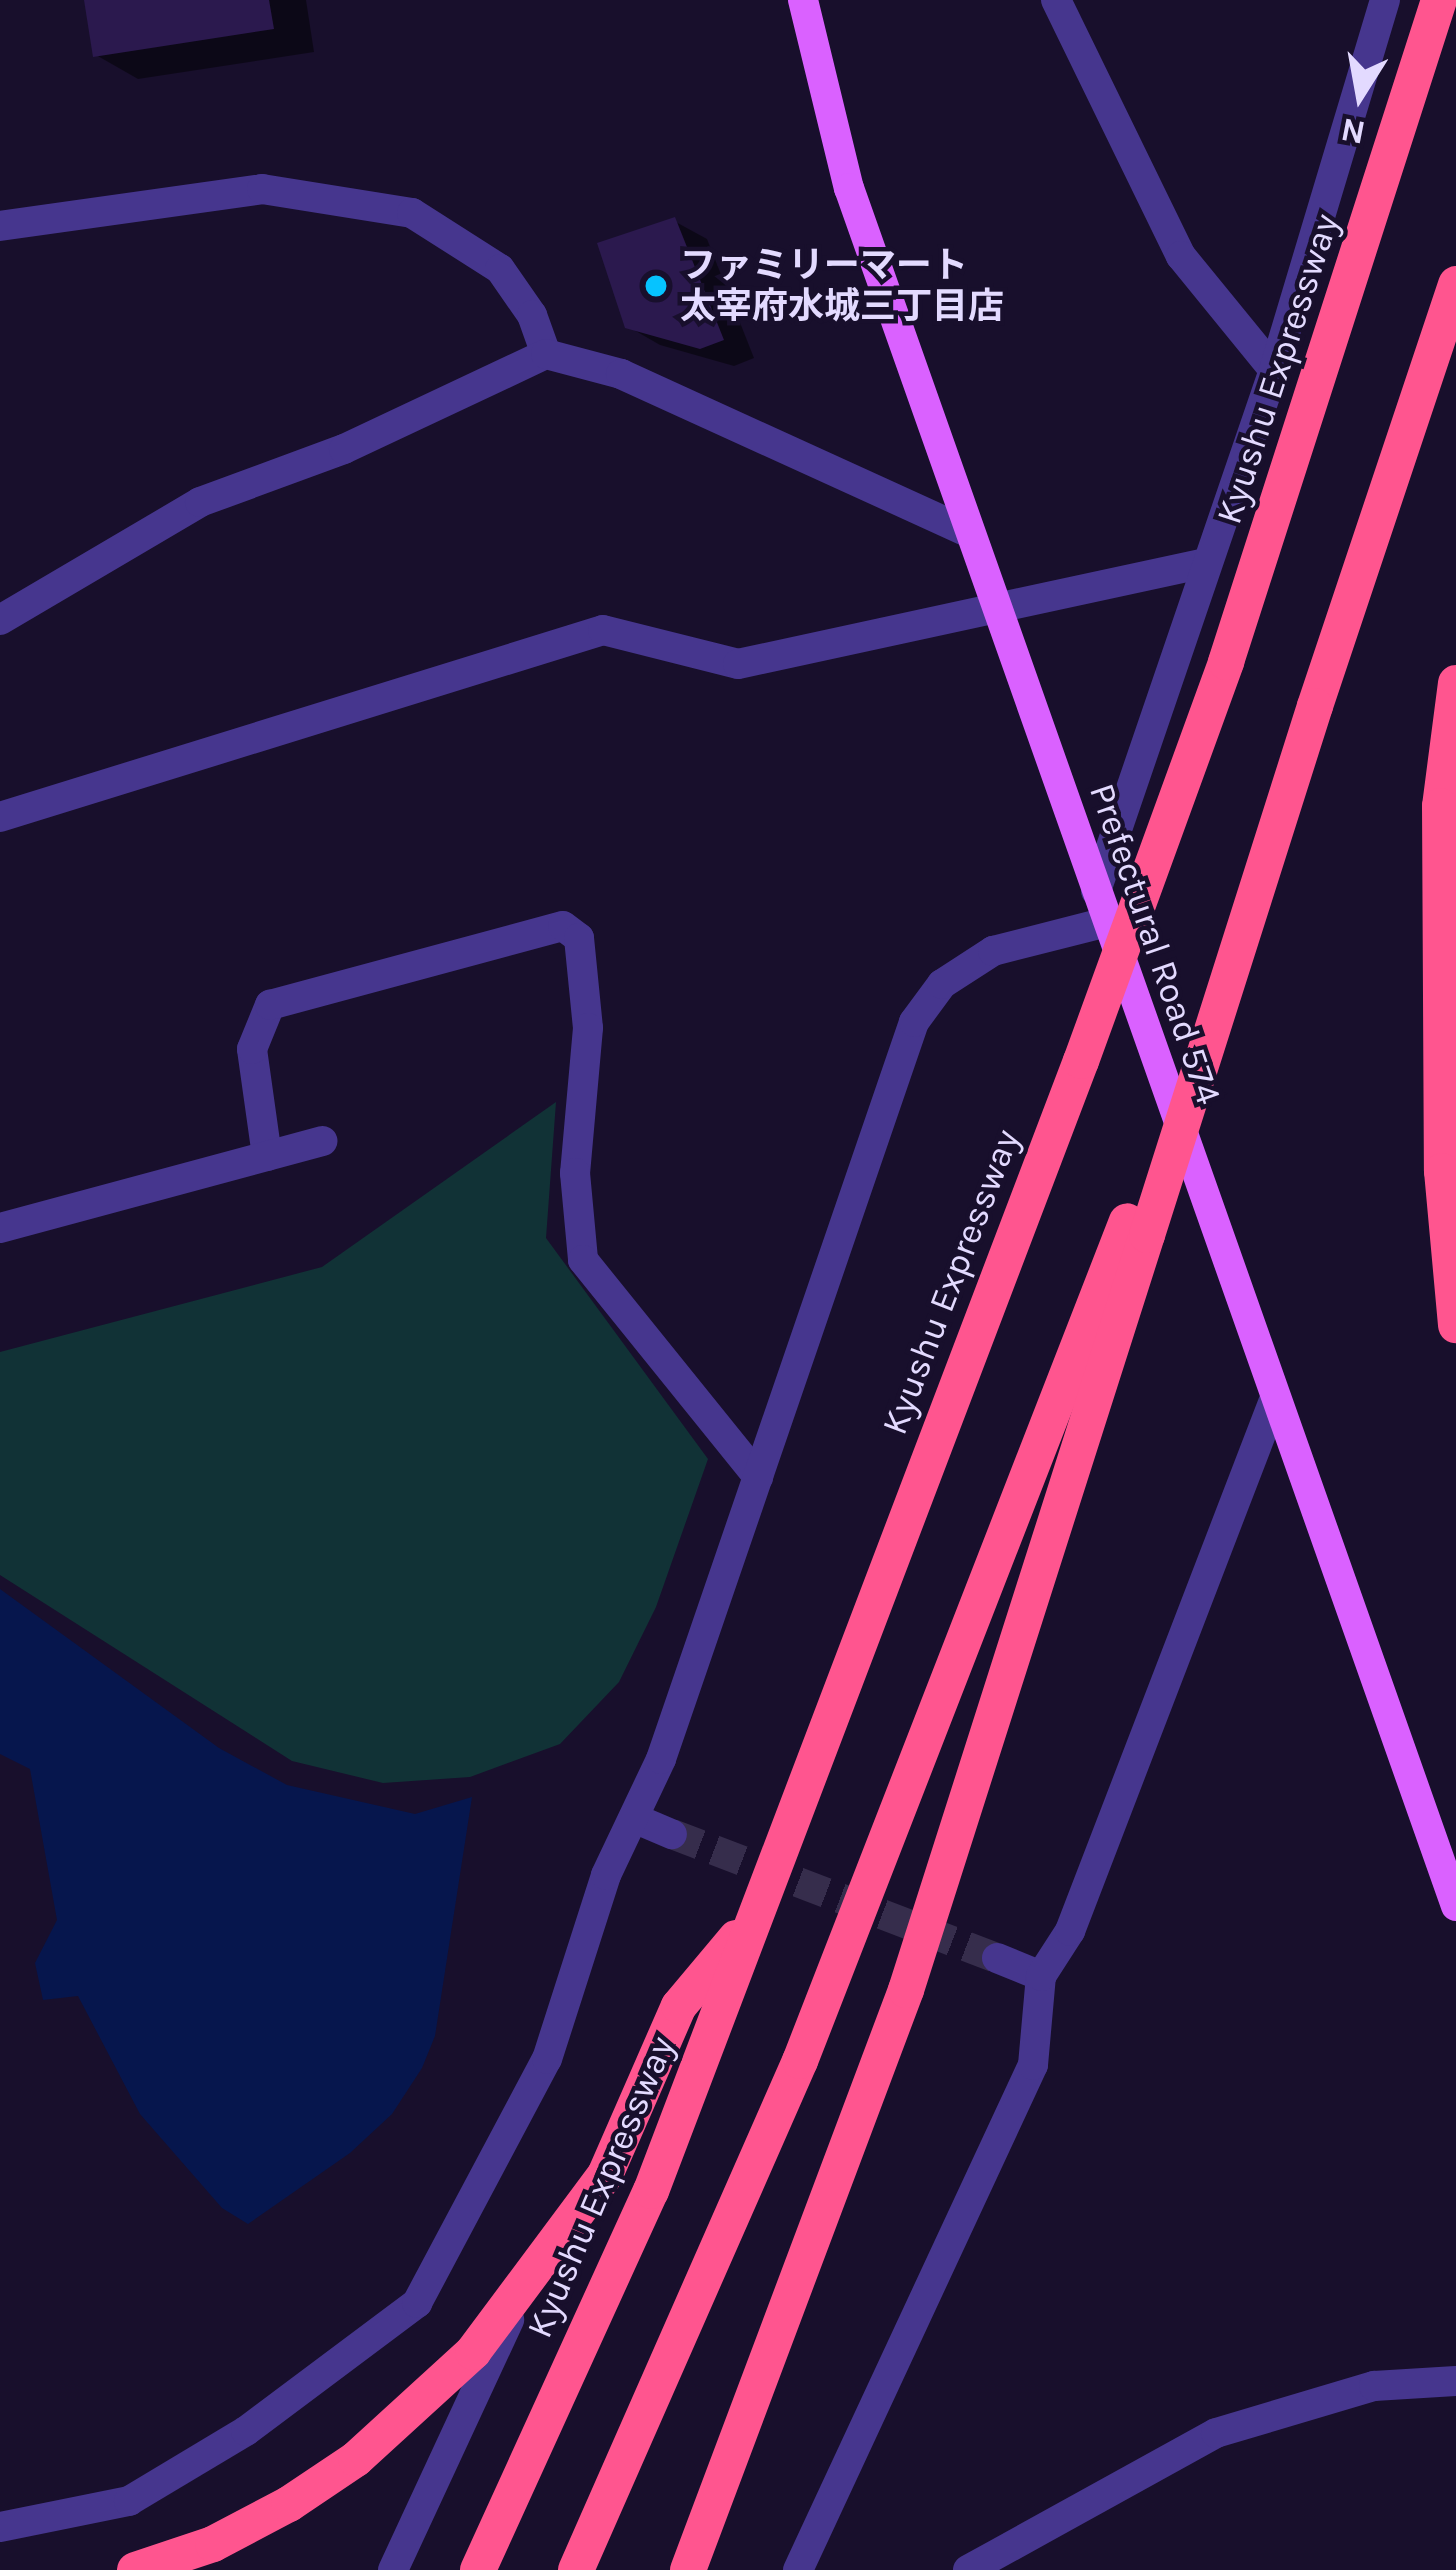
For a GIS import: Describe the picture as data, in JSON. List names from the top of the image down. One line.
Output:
{"streets":{"highway":["Kyushu Expressway"],"main road":["Prefectural Road 574"]},"places":["ファミリーマート 太宰府水城三丁目店"],"north":"bottom"}
